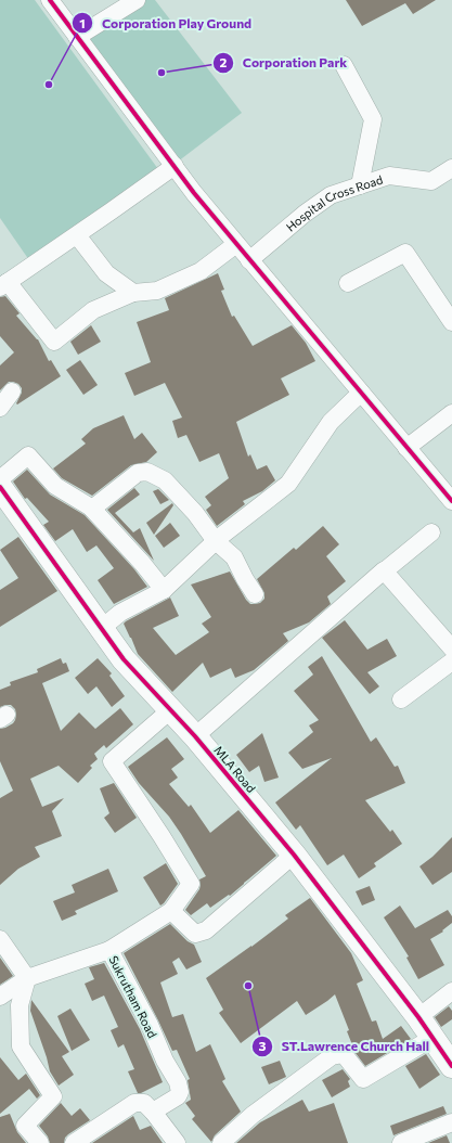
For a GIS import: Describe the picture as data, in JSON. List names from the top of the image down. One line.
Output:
{"streets":{"street":["Hospital Cross Road","MLA Road","Sukrutham Road"]},"places":["Corporation Park","Corporation Play Ground","ST.Lawrence Church Hall"]}
